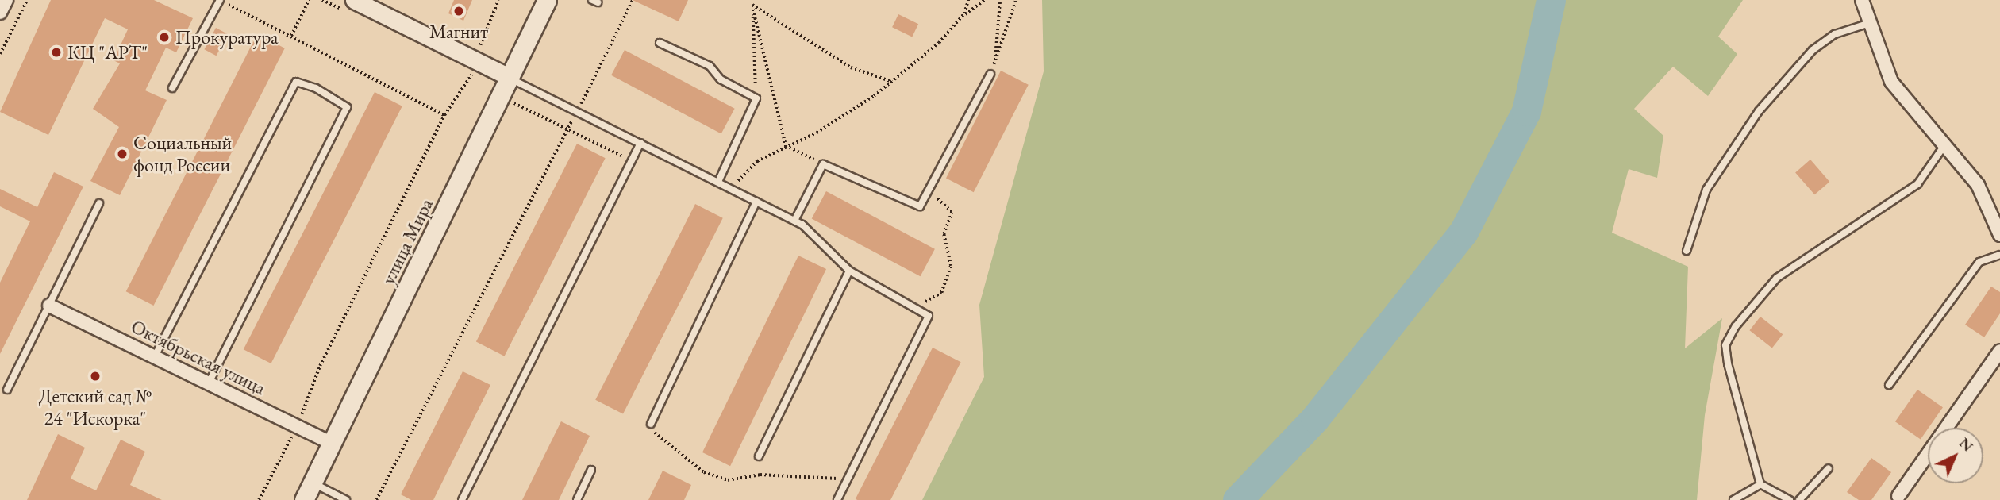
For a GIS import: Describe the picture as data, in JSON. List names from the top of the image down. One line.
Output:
{"streets":{"main road":["улица Мира"],"street":["Октябрьская улица"]},"crossings":[["улица Мира","Октябрьская улица"]],"places":["Магнит","Прокуратура","КЦ \"АРТ\"","Социальный фонд России","Детский сад № 24 \"Искорка\""],"north":"top right"}
